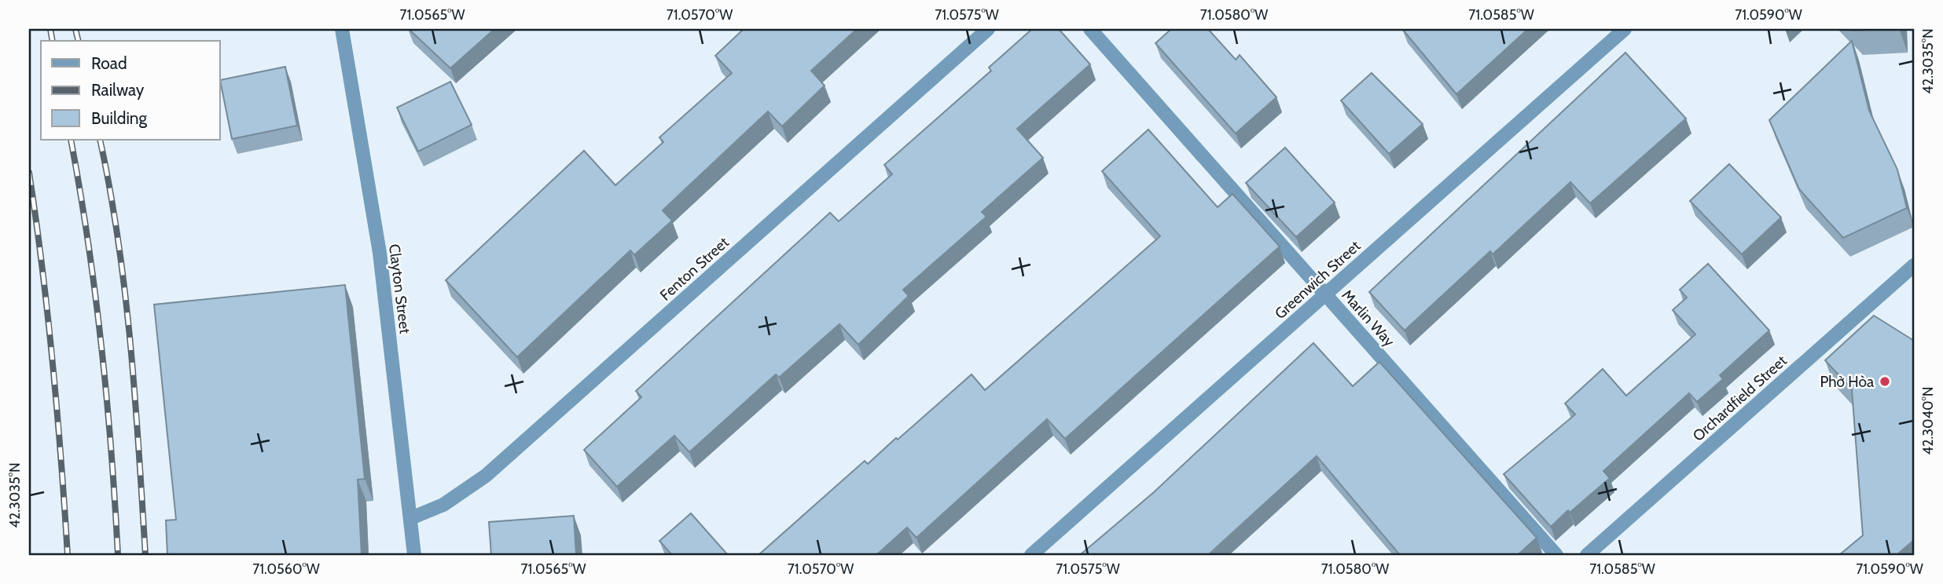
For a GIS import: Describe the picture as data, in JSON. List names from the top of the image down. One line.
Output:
{"streets":{"street":["Fenton Street","Greenwich Street","Clayton Street","Marlin Way","Orchardfield Street"]},"crossings":[["Fenton Street","Clayton Street"],["Greenwich Street","Marlin Way"]],"places":["Phở Hòa"],"legend":["Road","Railway","Building"],"coordinates":["71.0565°W","71.0570°W","71.0575°W","71.0580°W","71.0585°W","71.0590°W","42.3035°N","42.3040°N","71.0560°W"]}
